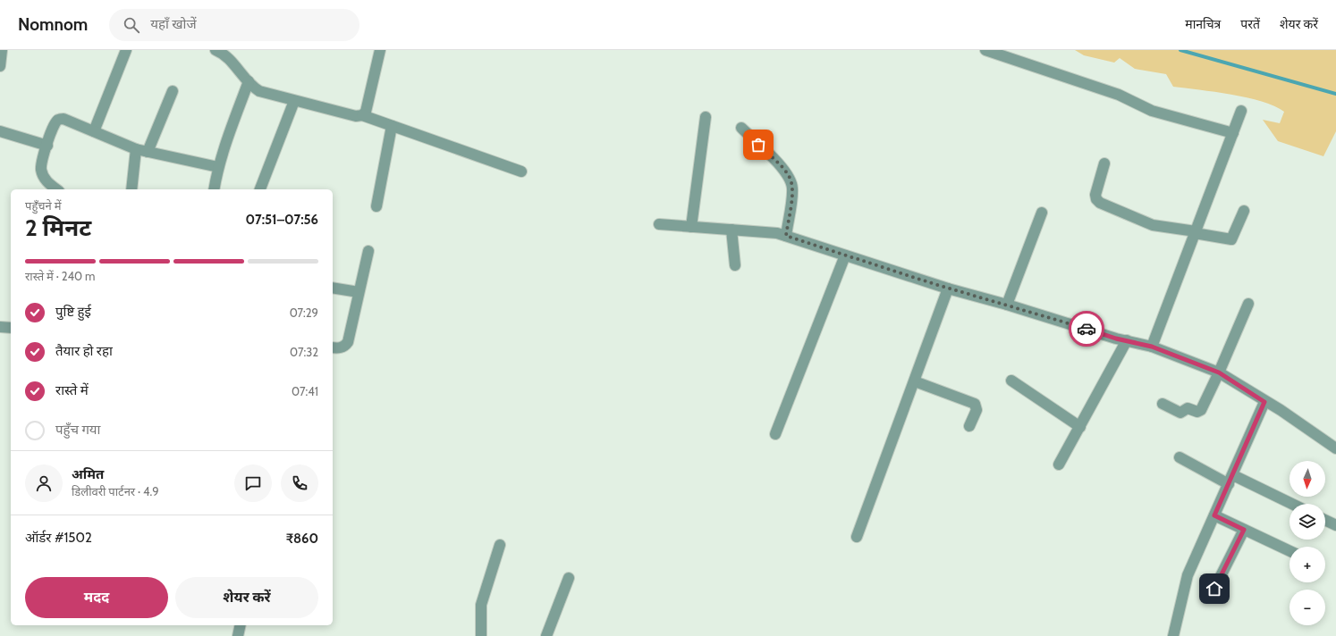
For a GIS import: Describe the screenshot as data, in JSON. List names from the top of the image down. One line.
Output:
{"north":"bottom","page":{"header":"Nomnom","search":"यहाँ खोजें","nav":["मानचित्र","परतें","शेयर करें"],"heading":["2 मिनट","पहुँचने में","07:51–07:56"],"panel":["अमित","डिलीवरी पार्टनर · 4.9","ऑर्डर #1502","₹860"],"bar":"रास्ते में · 240 m","list":[["पुष्टि हुई","07:29"],["तैयार हो रहा","07:32"],["रास्ते में","07:41"],"पहुँच गया"],"map_buttons":["+","−"],"buttons":["मदद","शेयर करें"]}}
